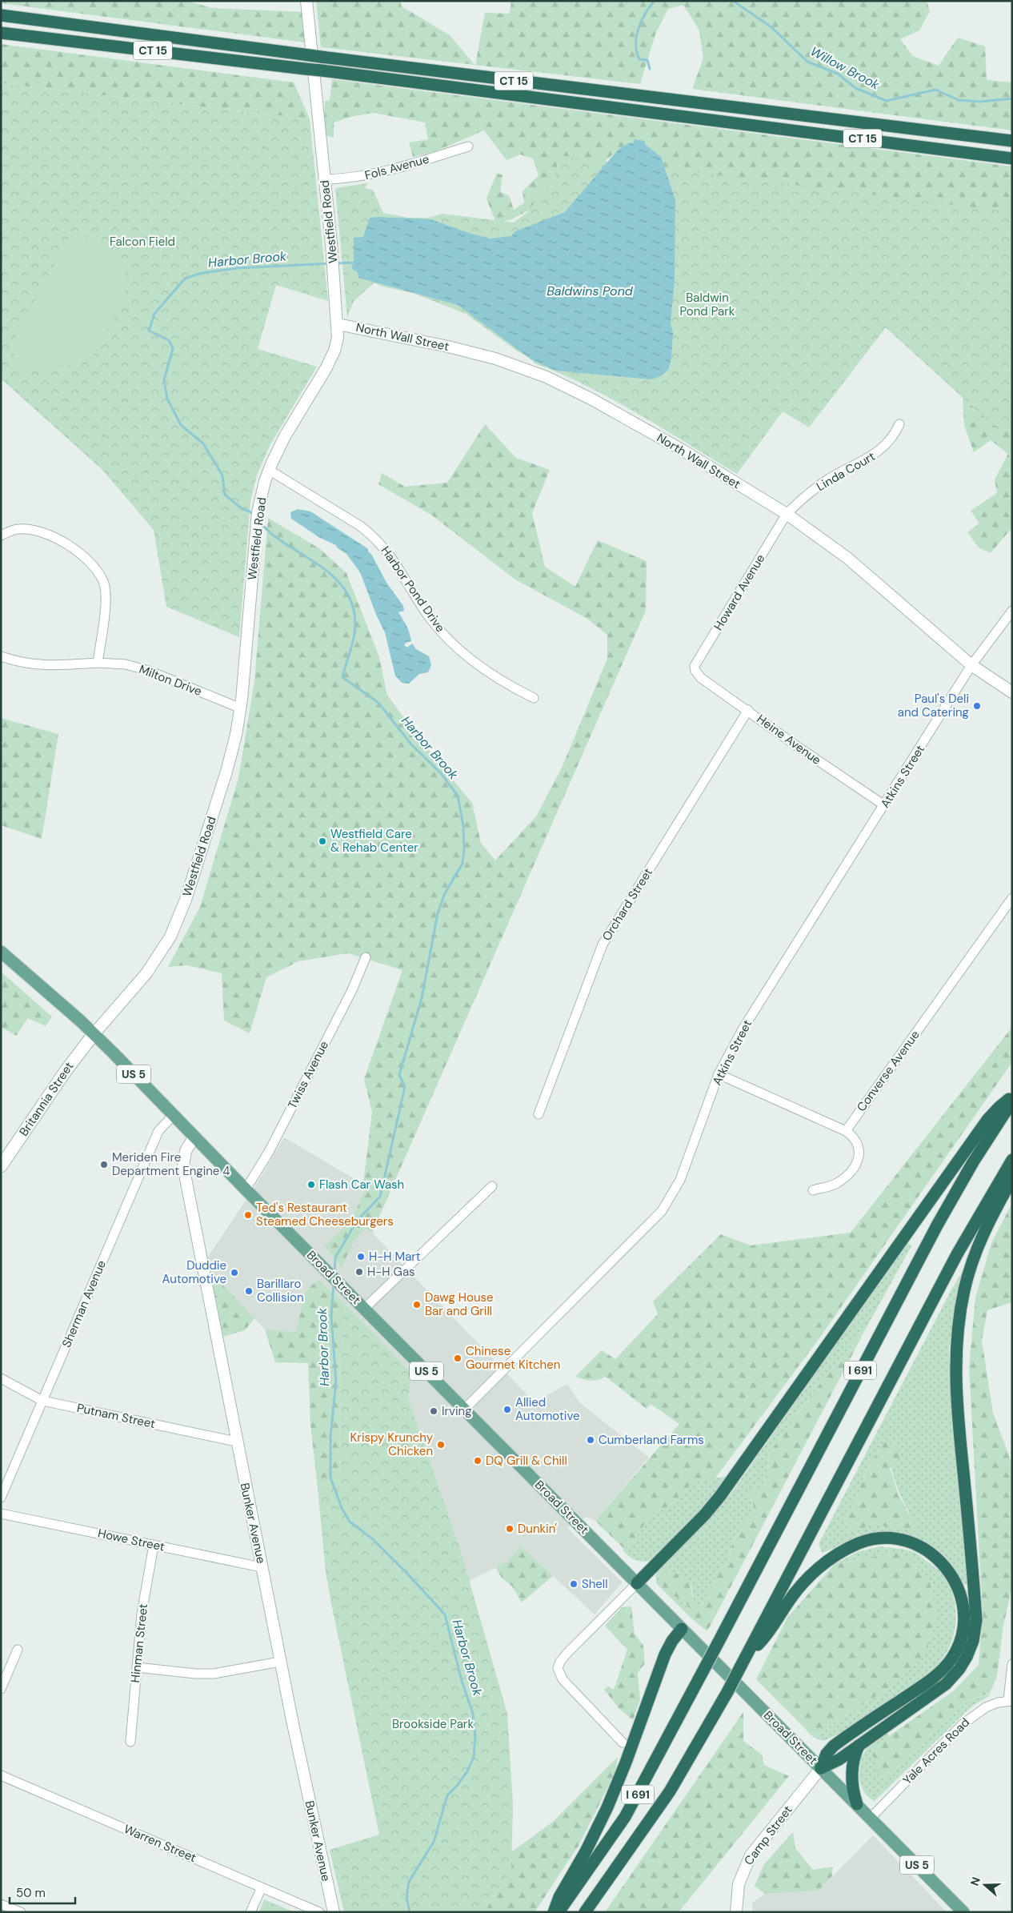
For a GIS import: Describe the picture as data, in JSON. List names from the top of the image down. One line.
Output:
{"streets":{"highway":["CT 15","I 691"],"main road":["US 5","Britannia Street","Broad Street"],"street":["Fols Avenue","Westfield Road","North Wall Street","Linda Court","Harbor Pond Drive","Howard Avenue","Milton Drive","Heine Avenue","Atkins Street","Orchard Street","Converse Avenue","Twiss Avenue","Sherman Avenue","Putnam Street","Bunker Avenue","Howe Street","Hinman Street","Yale Acres Road","Camp Street","Warren Street"]},"crossings":[["Fols Avenue","Westfield Road"],["Westfield Road","North Wall Street"],["Westfield Road","Harbor Pond Drive"],["Westfield Road","Milton Drive"],["Westfield Road","US 5"],["Westfield Road","Britannia Street"],["Westfield Road","Broad Street"],["North Wall Street","Linda Court"],["North Wall Street","Howard Avenue"],["North Wall Street","Atkins Street"],["Linda Court","Howard Avenue"],["Howard Avenue","Heine Avenue"],["Heine Avenue","Atkins Street"],["Heine Avenue","Orchard Street"],["Atkins Street","Broad Street"],["US 5","Britannia Street"],["US 5","Broad Street"],["Twiss Avenue","Broad Street"],["Britannia Street","Broad Street"],["Broad Street","Sherman Avenue"],["Broad Street","Bunker Avenue"],["Broad Street","Yale Acres Road"],["Broad Street","Camp Street"],["Sherman Avenue","Putnam Street"],["Putnam Street","Bunker Avenue"],["Bunker Avenue","Howe Street"],["Howe Street","Hinman Street"]],"water":["Willow Brook","Harbor Brook","Baldwins Pond"],"parks":["Falcon Field","Baldwin Pond Park","Brookside Park"],"places":["Paul's Deli and Catering","Westfield Care & Rehab Center","Meriden Fire Department Engine 4","Flash Car Wash","Ted's Restaurant Steamed Cheeseburgers","H-H Mart","H-H Gas","Duddie Automotive","Barillaro Collision","Dawg House Bar and Grill","Chinese Gourmet Kitchen","Allied Automotive","Irving","Cumberland Farms","Krispy Krunchy Chicken","DQ Grill & Chill","Dunkin'","Shell"],"scale_bar":"50 m","north":"left"}
